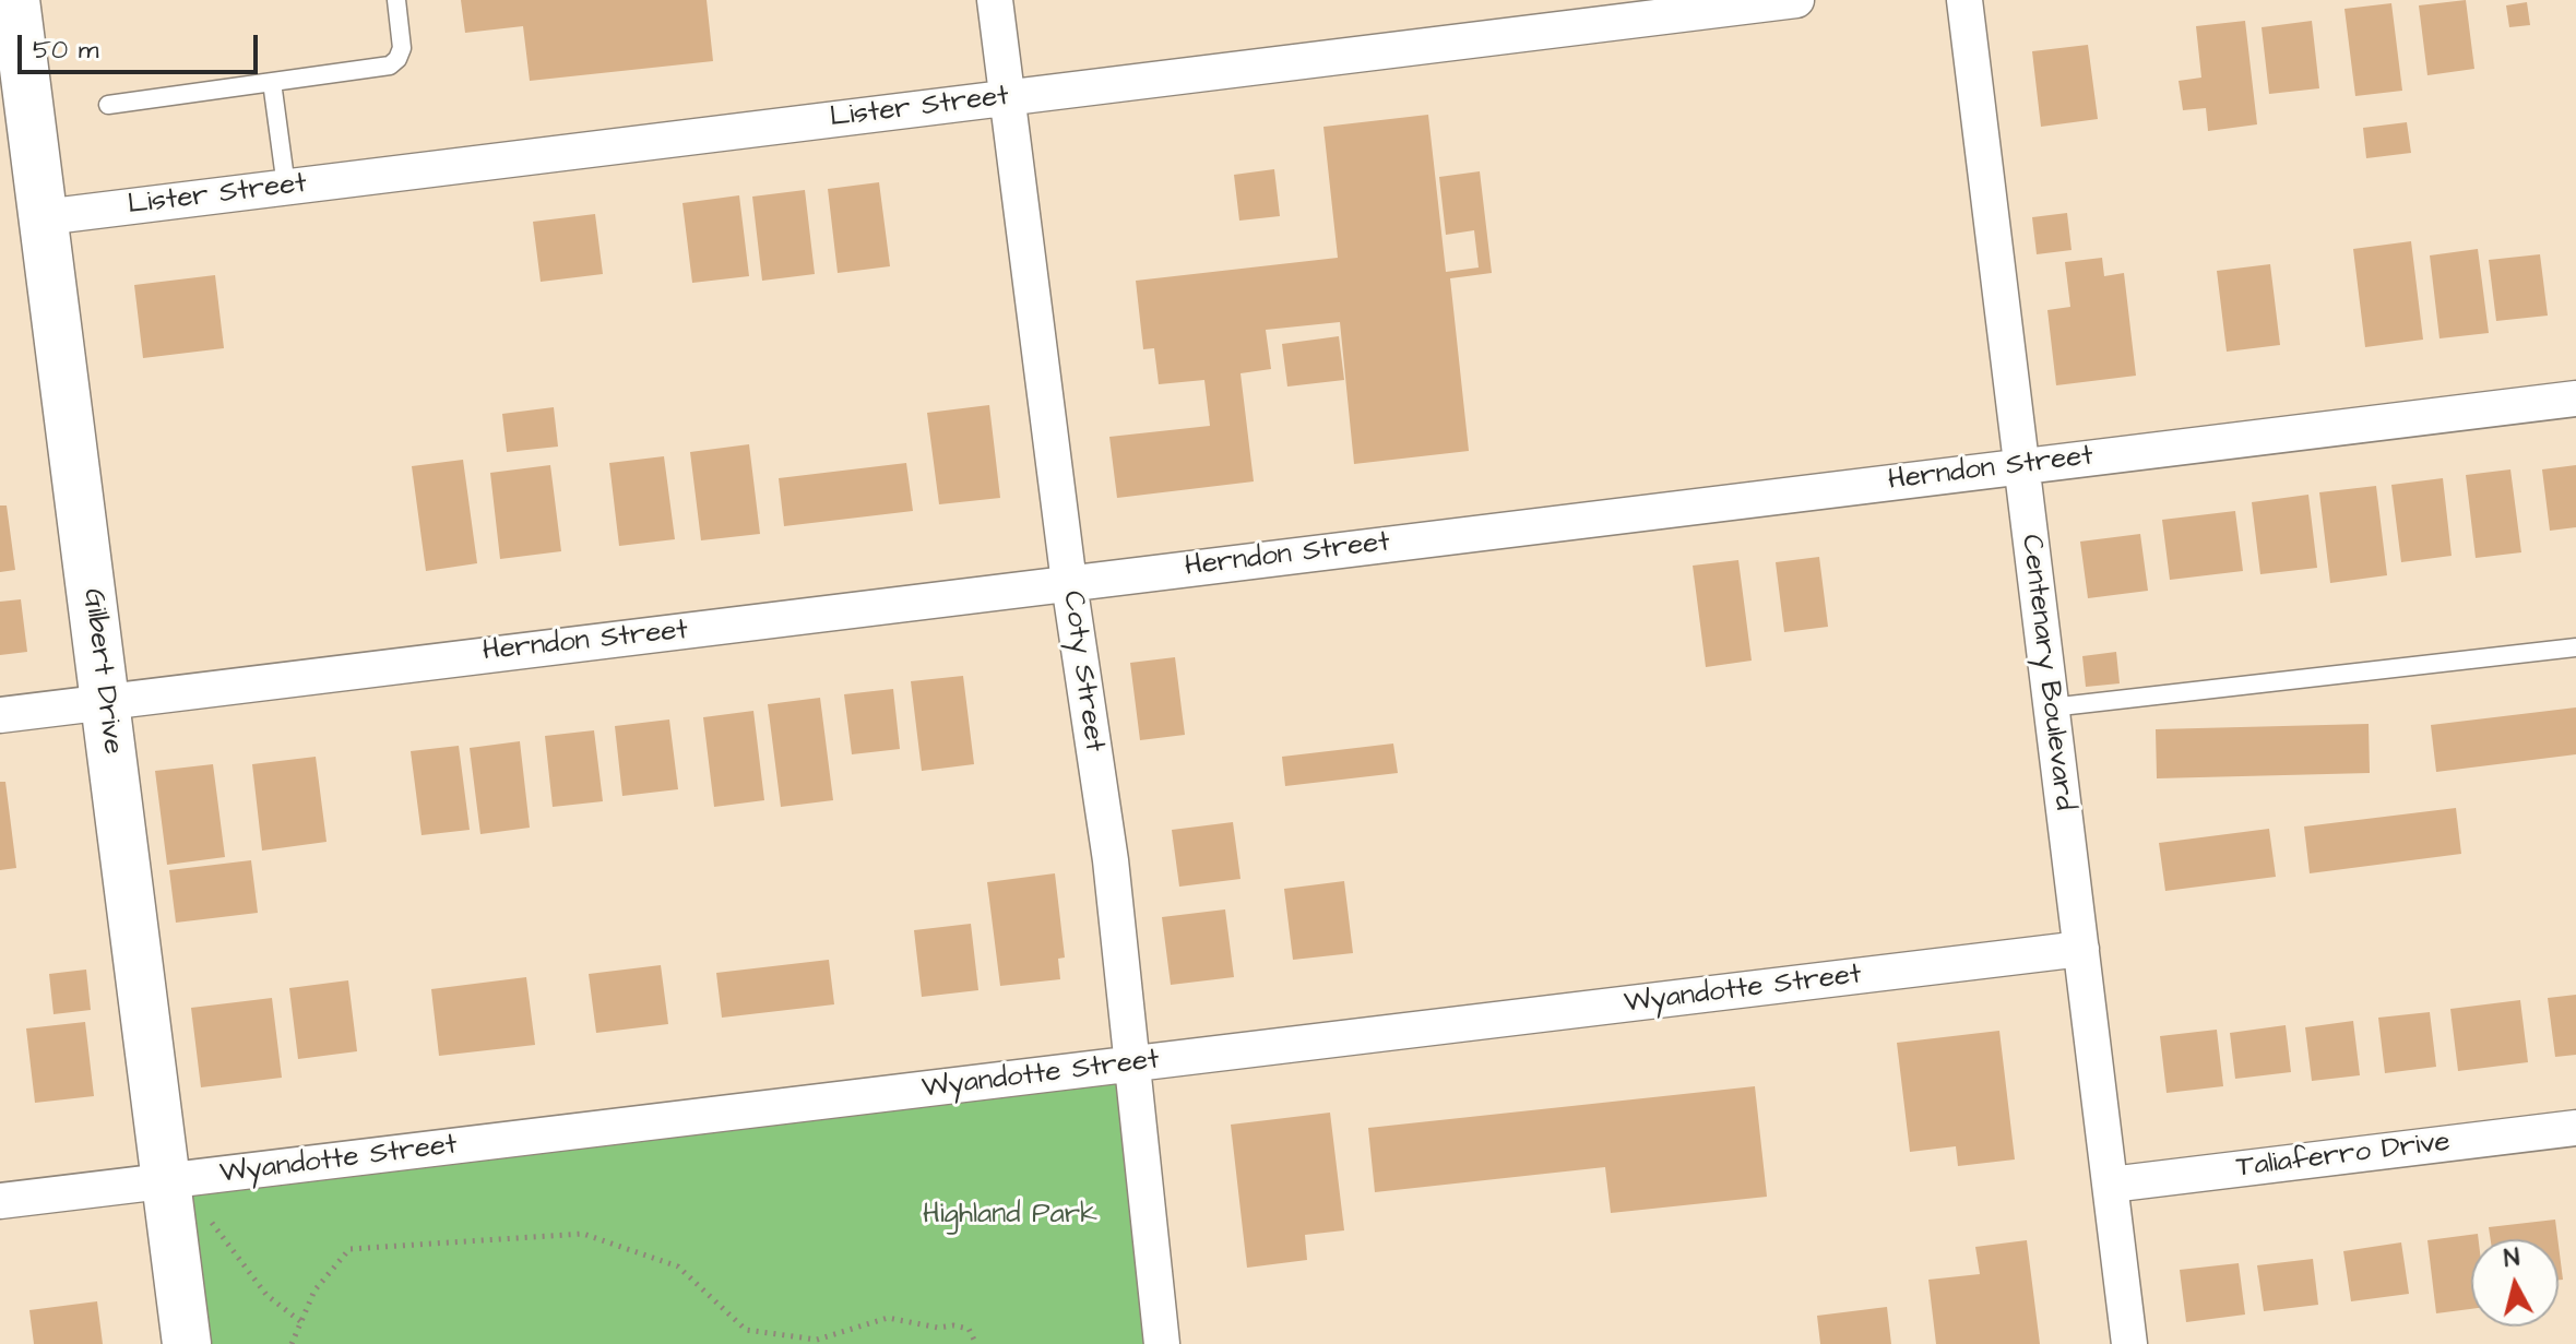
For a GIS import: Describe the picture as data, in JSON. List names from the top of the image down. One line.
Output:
{"streets":{"street":["Lister Street","Herndon Street","Gilbert Drive","Coty Street","Centenary Boulevard","Wyandotte Street","Taliaferro Drive"]},"crossings":[["Lister Street","Gilbert Drive"],["Lister Street","Coty Street"],["Herndon Street","Gilbert Drive"],["Herndon Street","Coty Street"],["Herndon Street","Centenary Boulevard"],["Gilbert Drive","Wyandotte Street"],["Coty Street","Wyandotte Street"],["Centenary Boulevard","Wyandotte Street"],["Centenary Boulevard","Taliaferro Drive"]],"parks":["Highland Park"],"scale_bar":"50 m","north":"top"}
